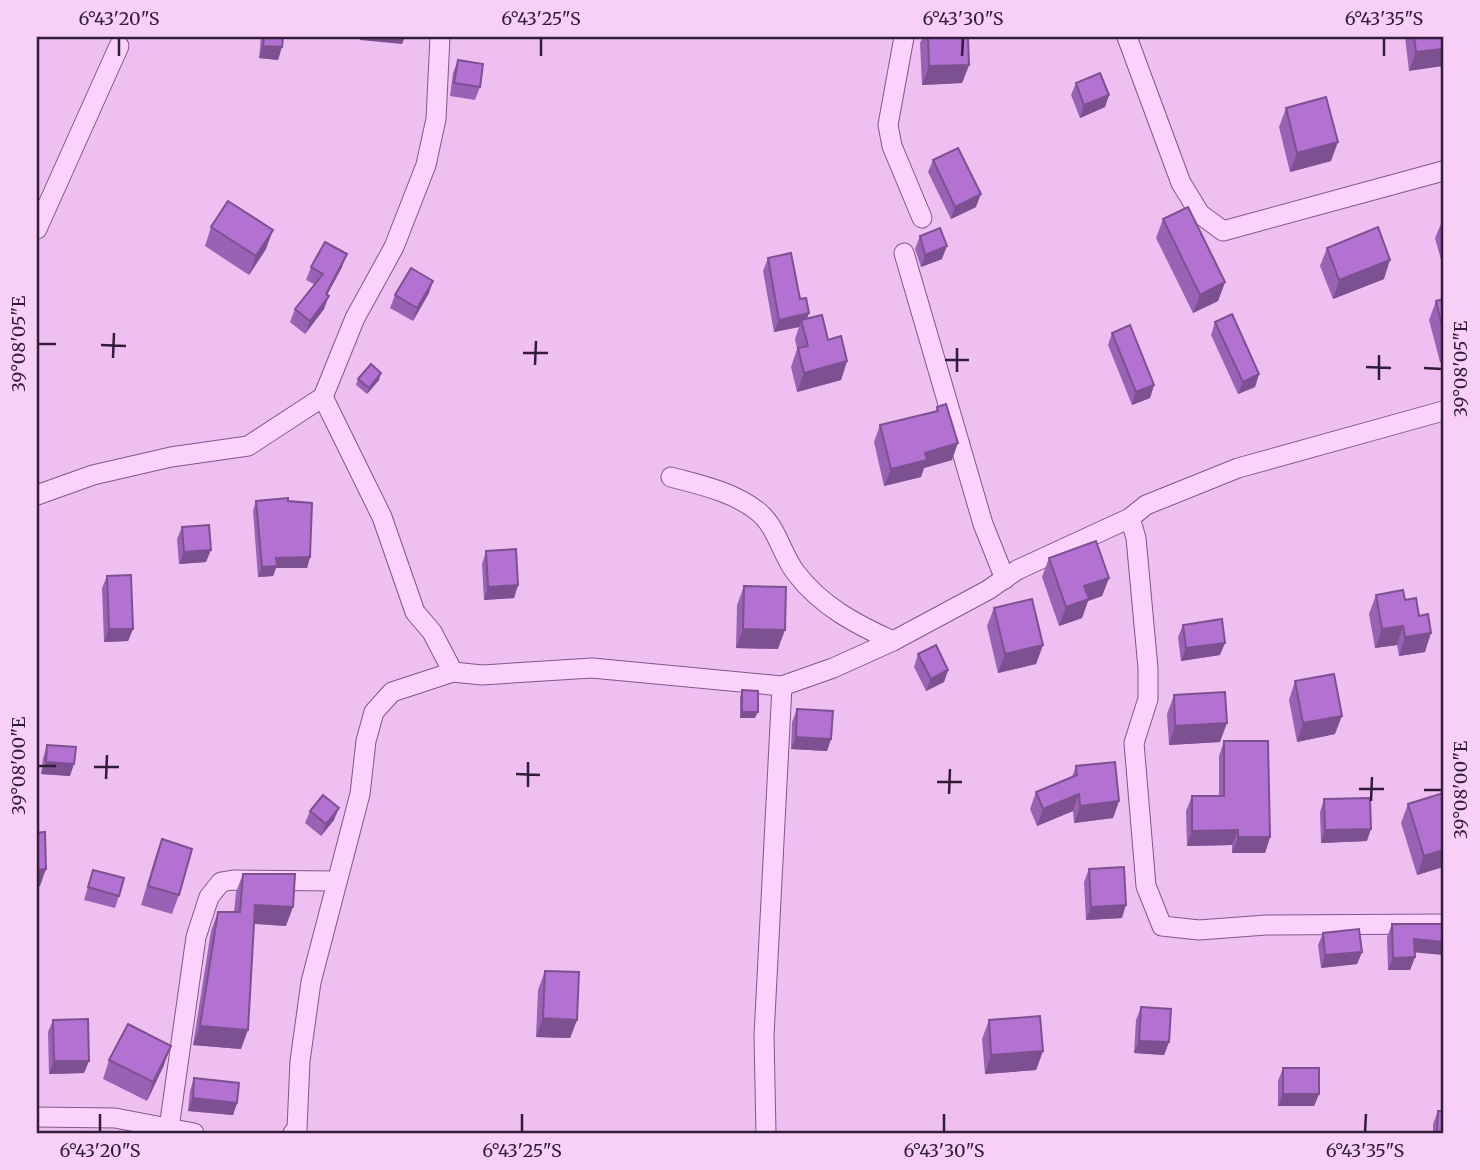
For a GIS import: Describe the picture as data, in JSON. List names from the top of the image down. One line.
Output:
{"coordinates":["6°43'20\"S","6°43'25\"S","6°43'30\"S","6°43'35\"S","39°08'05\"E","39°08'00\"E"]}
